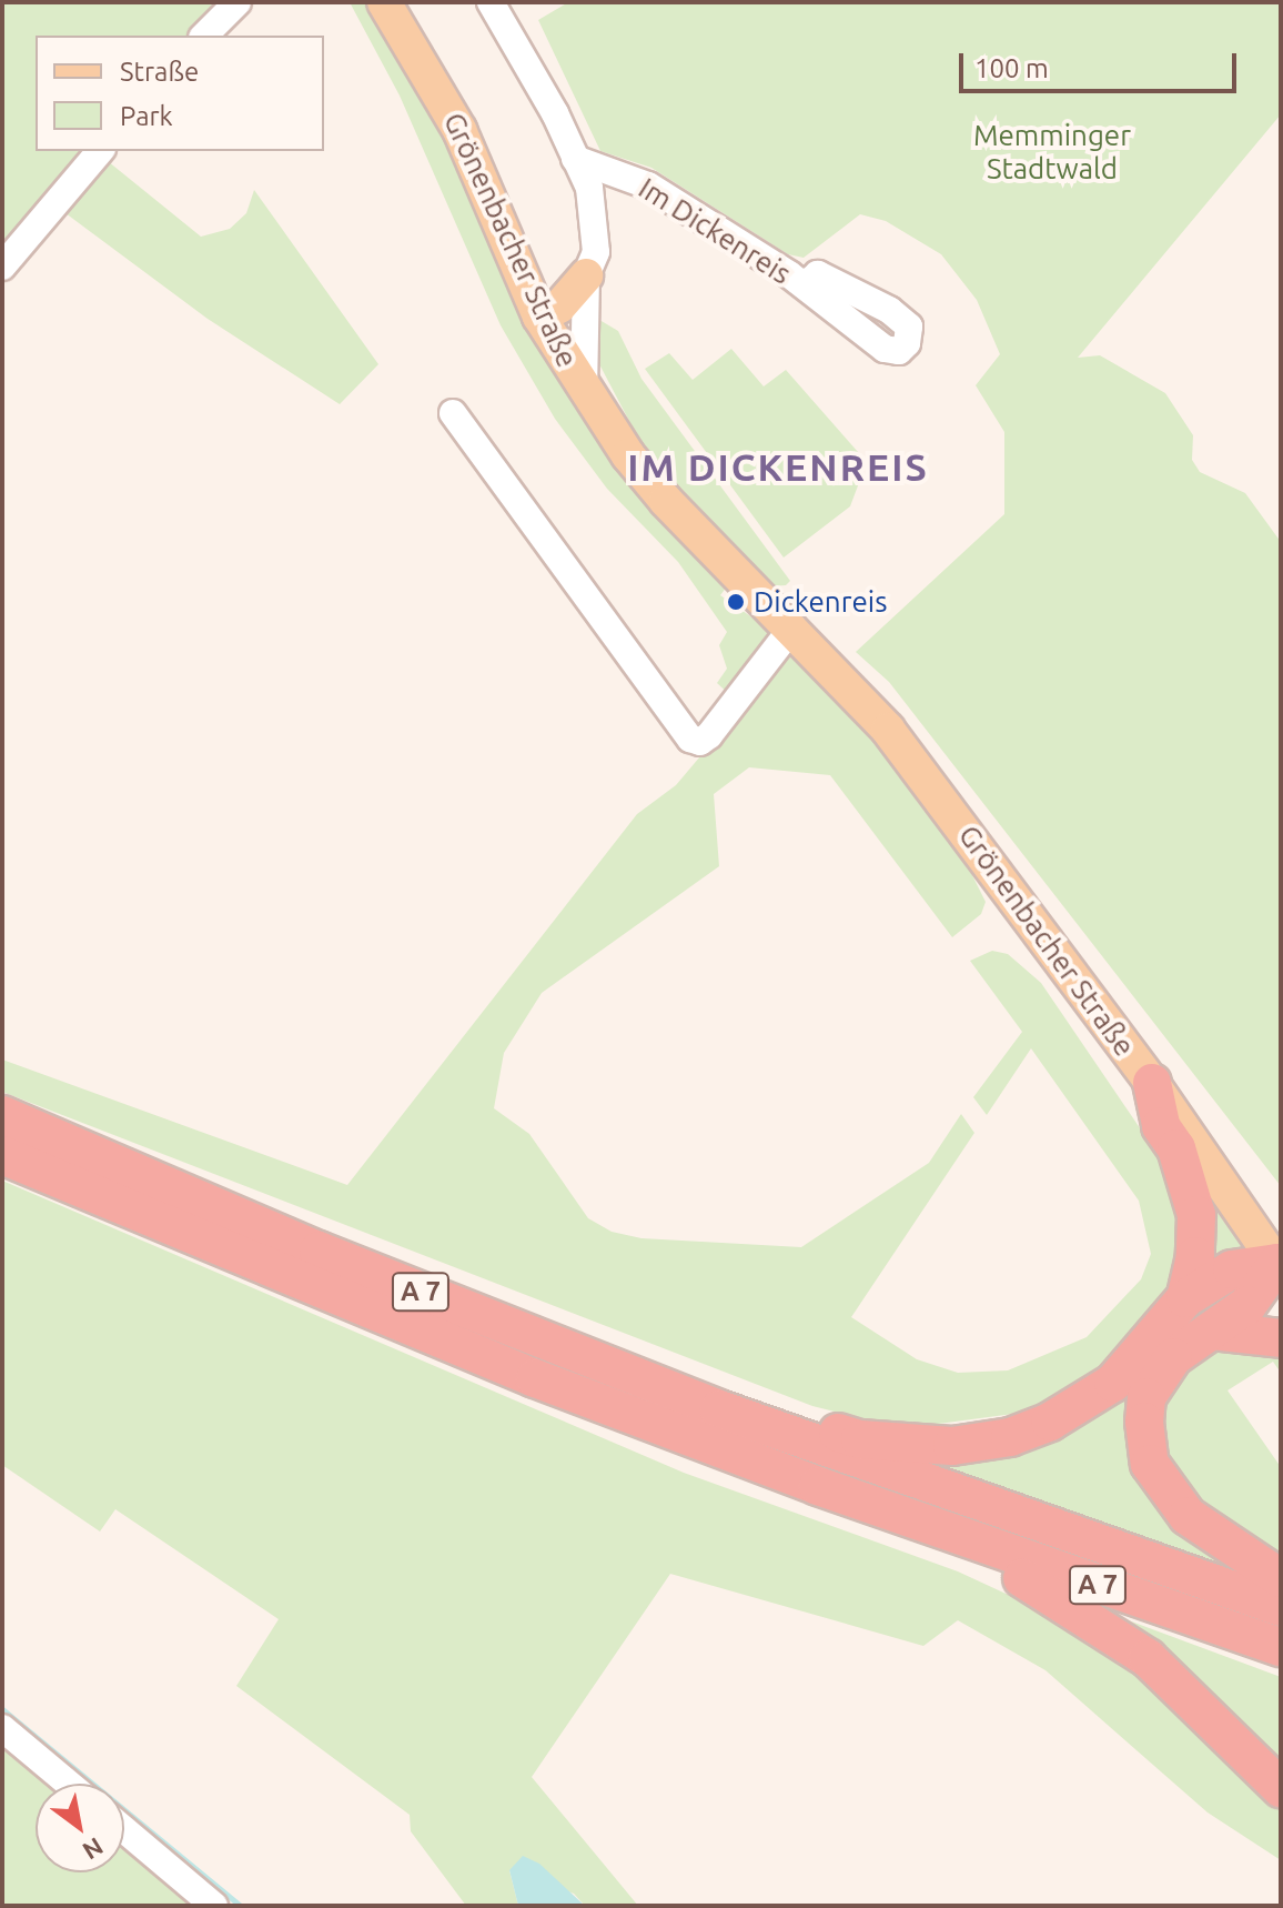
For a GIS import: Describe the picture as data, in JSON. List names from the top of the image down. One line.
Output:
{"streets":{"highway":["A 7"],"main road":["Grönenbacher Straße"],"street":["Im Dickenreis"]},"crossings":[["Grönenbacher Straße","A 7"]],"districts":["IM DICKENREIS"],"parks":["Memminger Stadtwald"],"places":["Dickenreis"],"legend":["Straße","Park"],"scale_bar":"100 m","north":"bottom right"}
